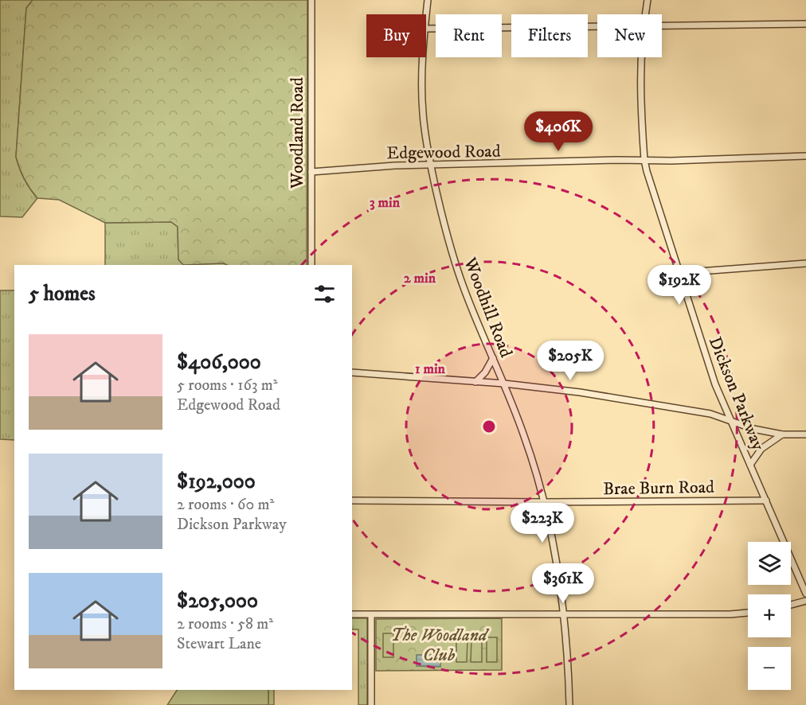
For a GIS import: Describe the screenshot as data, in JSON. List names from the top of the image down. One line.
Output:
{"streets":{"street":["Woodland Road","Edgewood Road","Woodhill Road","Dickson Parkway","Brae Burn Road"]},"crossings":[["Woodland Road","Edgewood Road"],["Edgewood Road","Woodhill Road"],["Edgewood Road","Dickson Parkway"],["Woodhill Road","Brae Burn Road"],["Dickson Parkway","Brae Burn Road"]],"parks":["The Woodland Club"],"page":{"chip":["Buy","Rent","Filters","New"],"price":["$406K","$192K","$205K","$223K","$361K"],"heading":"5 homes","list":[{"name":"$406,000","note":"5 rooms · 163 m² · Edgewood Road"},{"name":"$192,000","note":"2 rooms · 60 m² · Dickson Parkway"},{"name":"$205,000","note":"2 rooms · 58 m² · Stewart Lane"}],"map_buttons":["+","−"]},"rings":["3 min","2 min","1 min"]}
